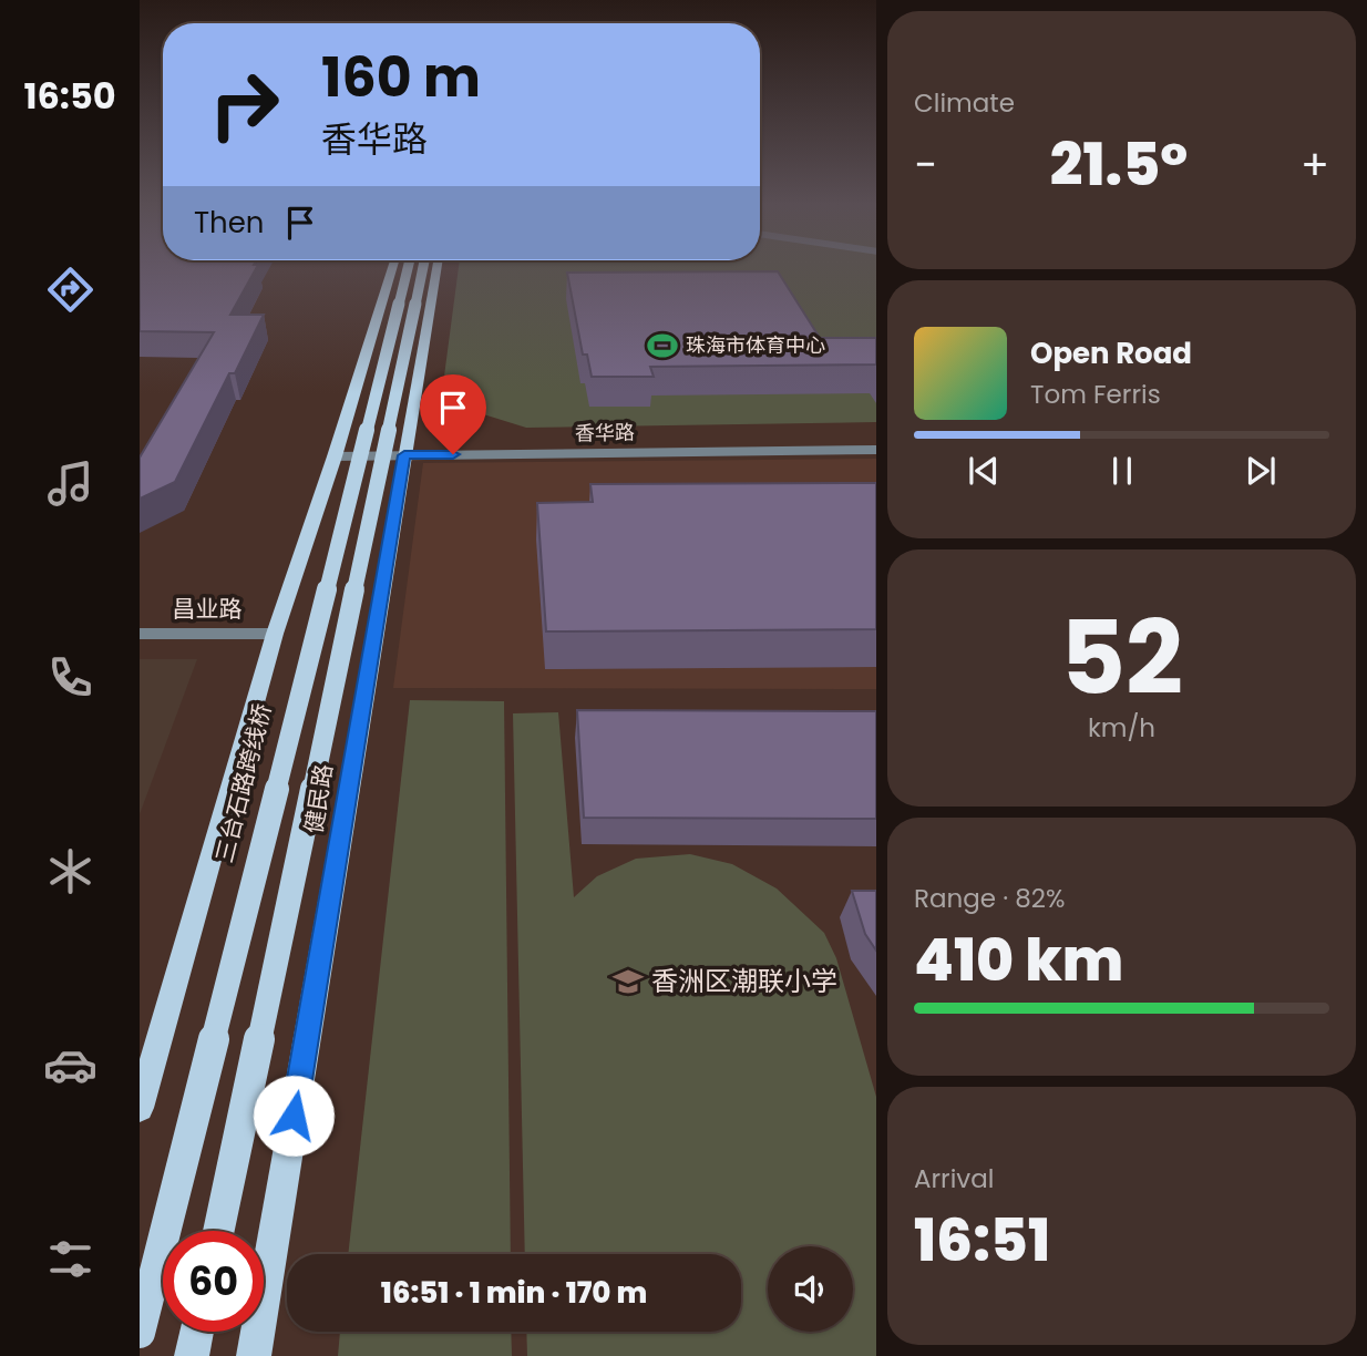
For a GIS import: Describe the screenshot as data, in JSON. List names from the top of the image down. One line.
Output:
{"streets":{"main road":["三台石路跨线桥","健民路"],"street":["香华路","昌业路"]},"crossings":[["香华路","健民路"]],"places":{"sports":["珠海市体育中心"],"school or university":["香洲区潮联小学"]},"page":{"tabs":"16:50","tile":["Climate",["52","km/h"],["Range · 82%","410 km"],["Arrival","16:51"]],"turn":["160 m","香华路"],"heat":["−","21.5°","+"],"then":"Then","song":["Open Road","Tom Ferris"],"limit":"60","trip":"16:51 · 1 min · 170 m"}}
